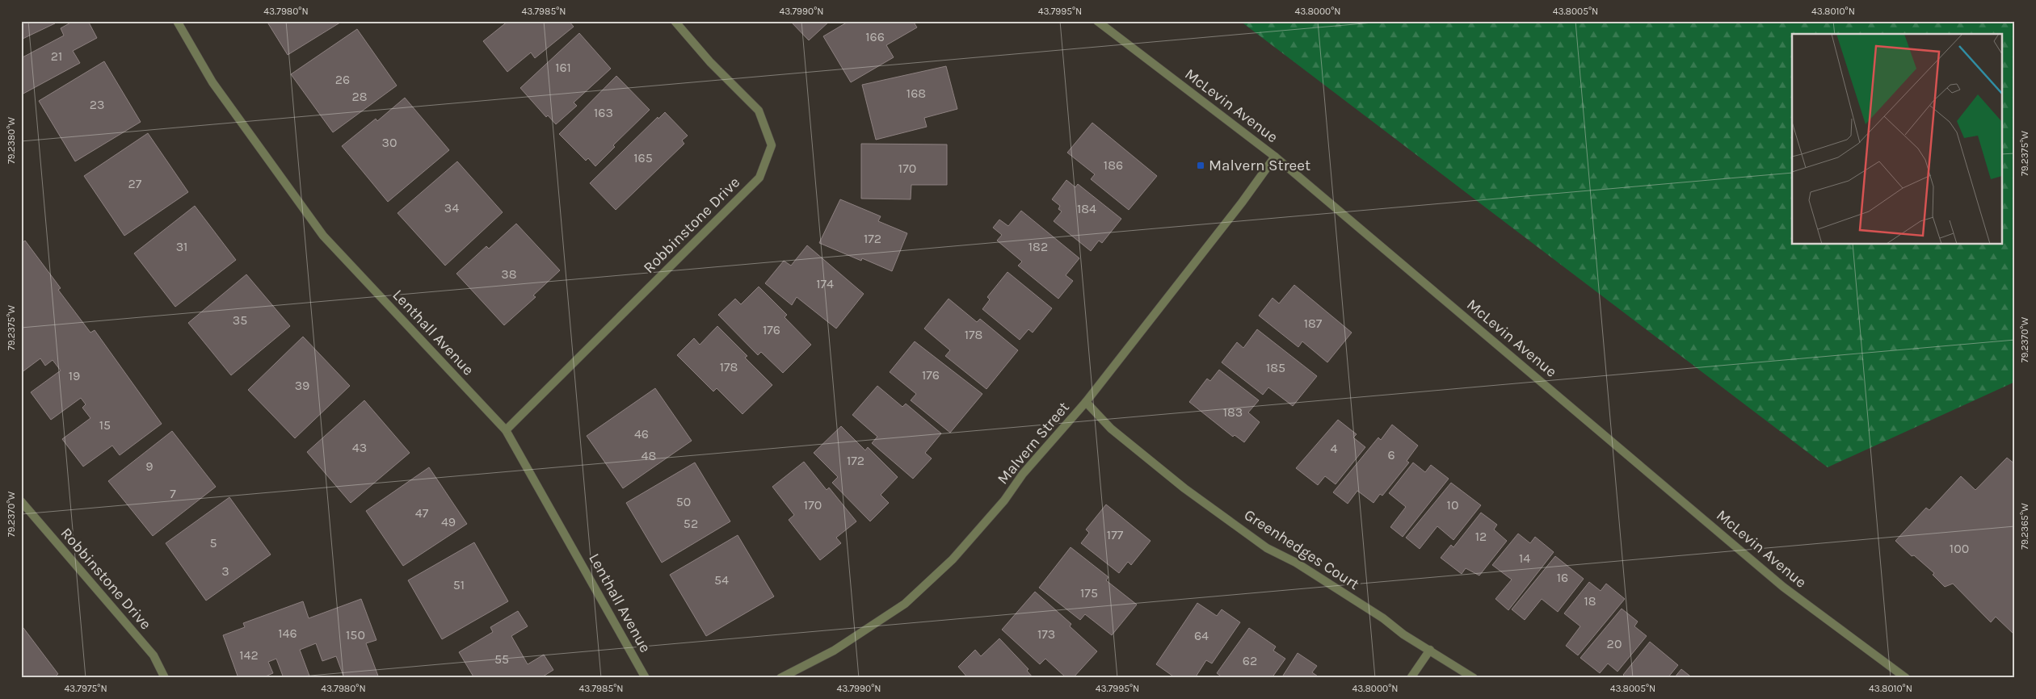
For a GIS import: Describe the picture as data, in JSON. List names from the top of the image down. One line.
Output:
{"streets":{"street":["McLevin Avenue","Robbinstone Drive","Lenthall Avenue","Malvern Street","Greenhedges Court"]},"crossings":[["McLevin Avenue","Malvern Street"],["Robbinstone Drive","Lenthall Avenue"],["Malvern Street","Greenhedges Court"]],"places":{"transit":["Malvern Street"]},"house_numbers":["166","21","161","26","168","28","23","163","30","165","186","170","27","34","184","172","31","182","38","174","35","187","176","178","178","185","176","19","39","183","15","46","43","4","6","48","172","9","7","50","170","10","47","49","52","177","12","5","100","14","3","16","54","51","175","18","146","173","150","64","20","142","55","62"],"coordinates":["43.7980°N","43.7985°N","43.7990°N","43.7995°N","43.8000°N","43.8005°N","43.8010°N","79.2380°W","79.2375°W","79.2370°W","79.2365°W","43.7975°N"]}
